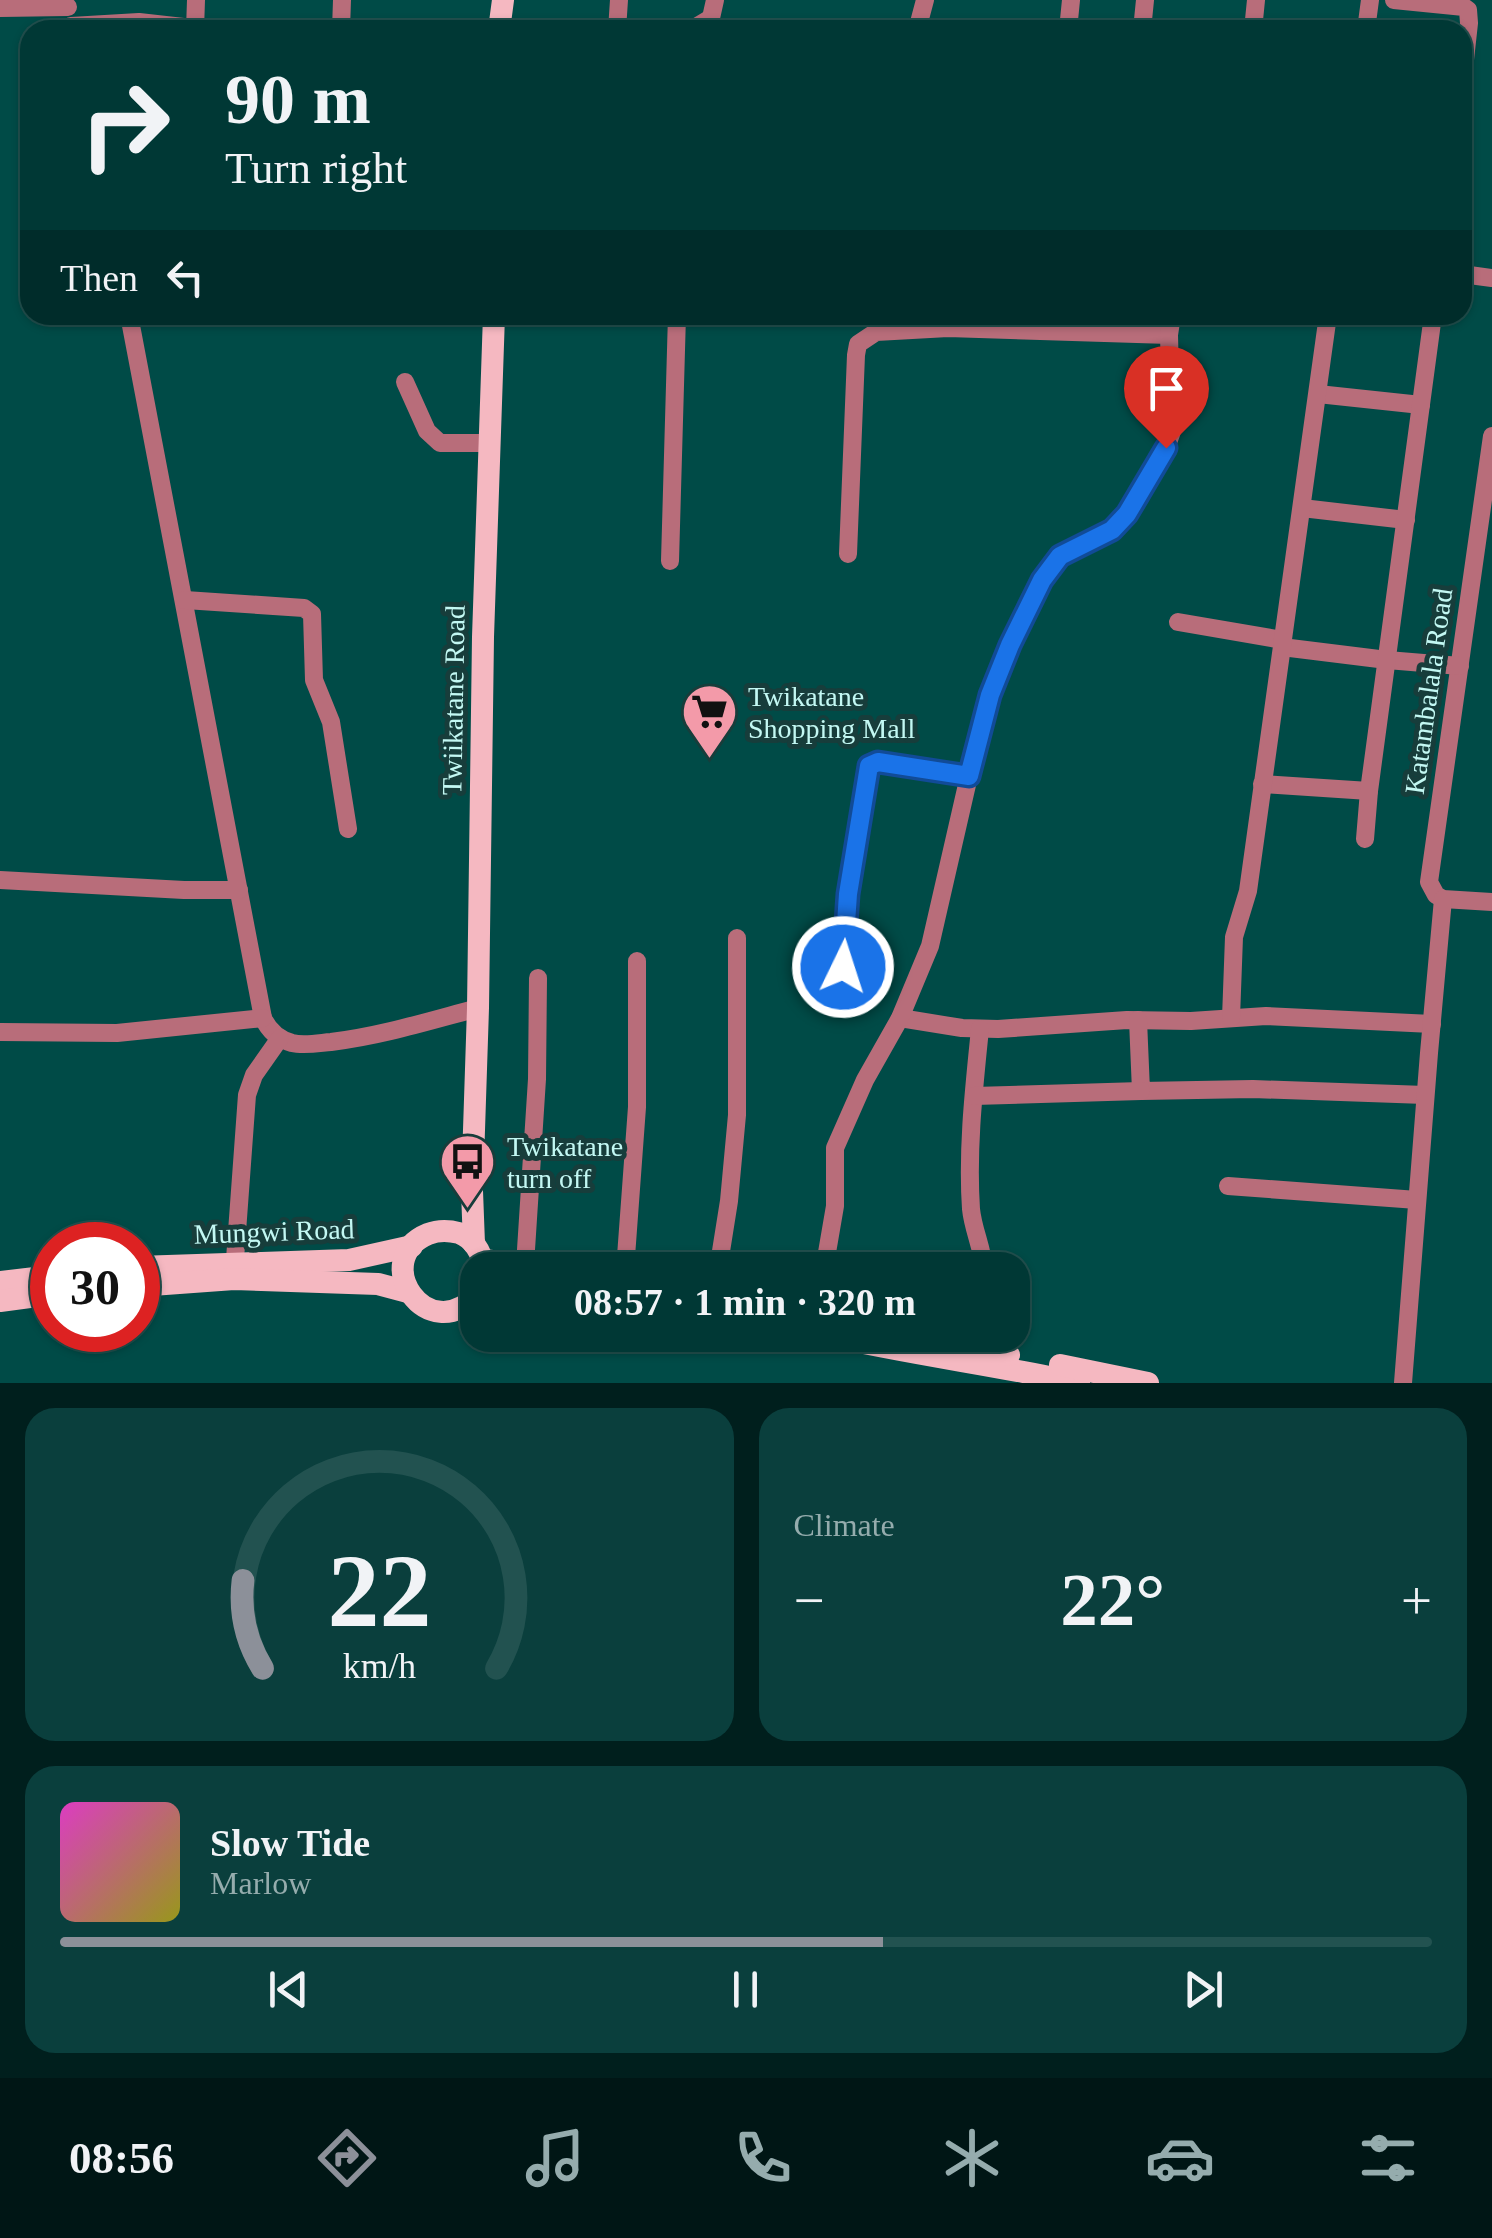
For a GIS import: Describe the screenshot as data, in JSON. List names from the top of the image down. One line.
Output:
{"streets":{"main road":["Twiikatane Road","Mungwi Road"],"street":["Katambalala Road"]},"places":{"supermarket":["Twikatane Shopping Mall"],"bus stop":["Twikatane turn off"]},"page":{"turn":["90 m","Turn right"],"then":"Then","limit":"30","trip":"08:57 · 1 min · 320 m","tile":"Climate","heat":["−","22°","+"],"song":["Slow Tide","Marlow"],"tabs":"08:56","gauge":["22","km/h"]}}
